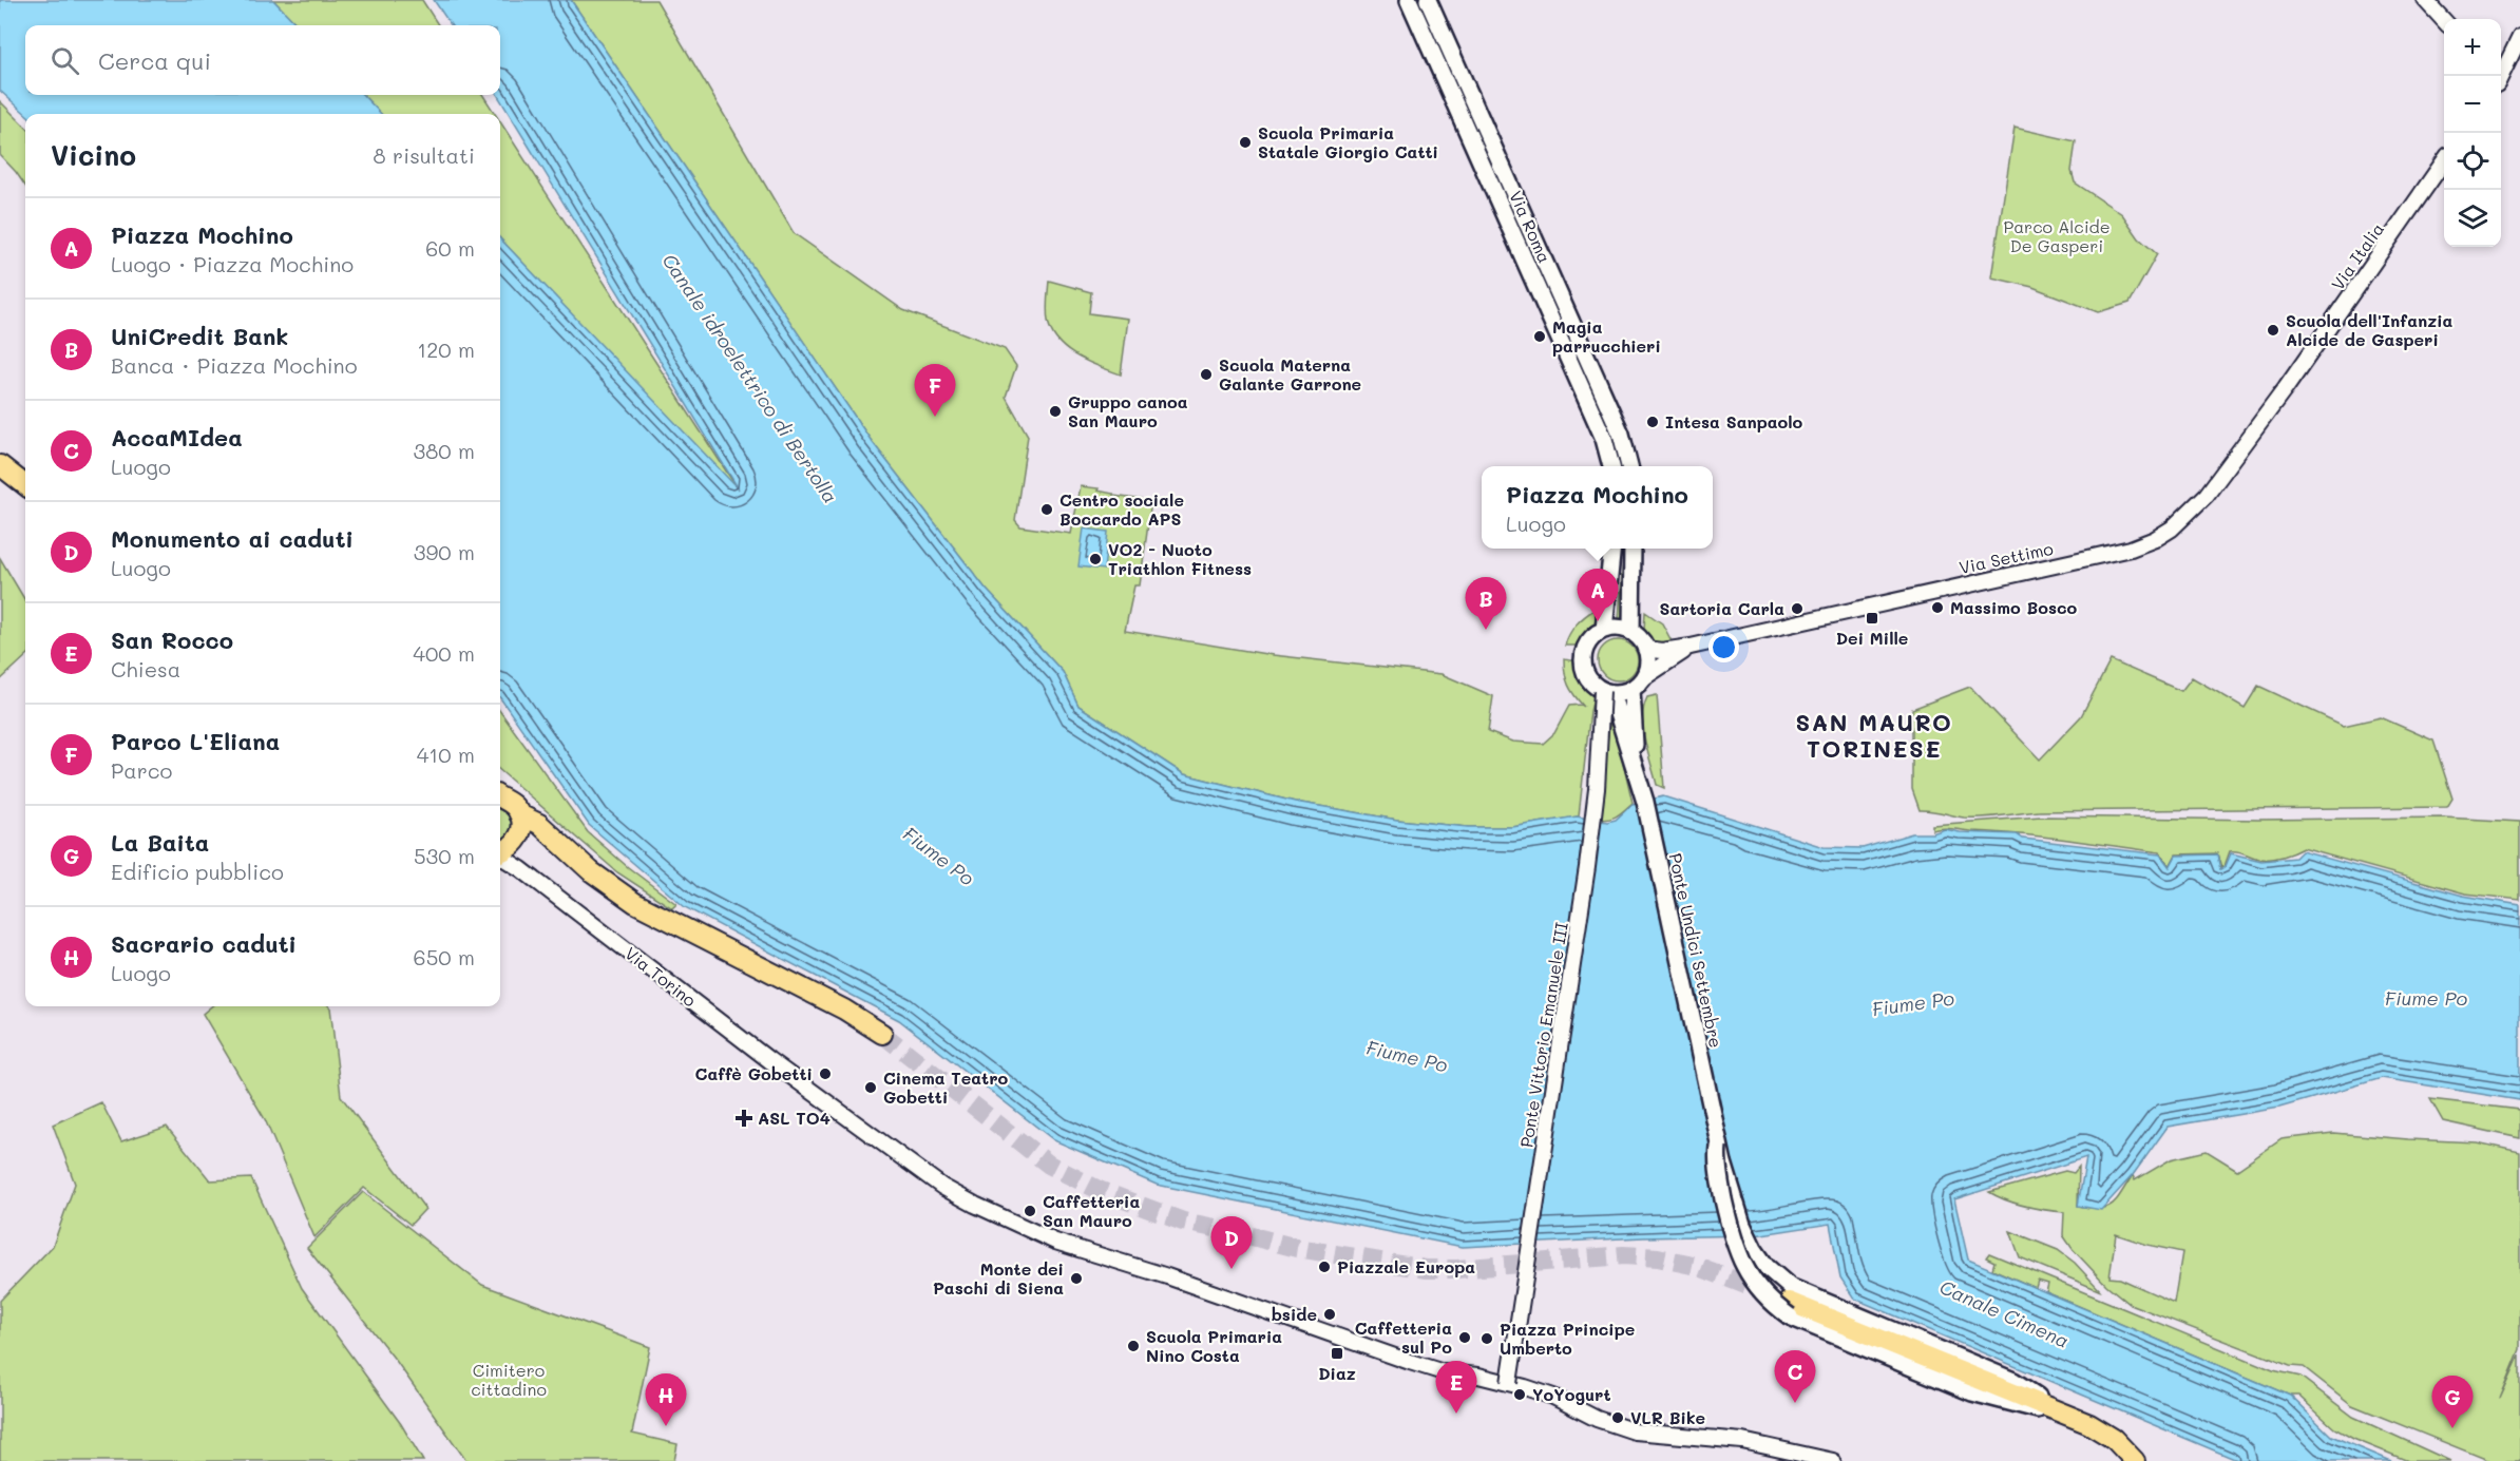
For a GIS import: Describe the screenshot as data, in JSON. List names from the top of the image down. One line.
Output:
{"streets":{"main road":["Via Roma","Ponte Undici Settembre","Via Torino"],"street":["Via Italia","Via Settimo","Ponte Vittorio Emanuele III"]},"crossings":[["Via Italia","Via Settimo"],["Ponte Undici Settembre","Ponte Vittorio Emanuele III"],["Via Torino","Ponte Vittorio Emanuele III"]],"districts":["SAN MAURO TORINESE"],"water":["Canale idroelettrico di Bertolla","Fiume Po","Canale Cimena"],"parks":["Parco Alcide De Gasperi","Cimitero cittadino"],"places":{"other":["Scuola Primaria Statale Giorgio Catti","Scuola dell'Infanzia Alcide de Gasperi","Magia parrucchieri","Scuola Materna Galante Garrone","Gruppo canoa San Mauro","Intesa Sanpaolo","Centro sociale Boccardo APS","VO2 - Nuoto Triathlon Fitness","Massimo Bosco","Sartoria Carla","Caffè Gobetti","Cinema Teatro Gobetti","Caffetteria San Mauro","Piazzale Europa","Monte dei Paschi di Siena","bside","Caffetteria sul Po","Piazza Principe Umberto","Scuola Primaria Nino Costa","YoYogurt","VLR Bike"],"transit":["Dei Mille","Diaz"],"health":["ASL TO4"]},"page":{"map_buttons":["+","−"],"search":"Cerca qui","heading":["Vicino","8 risultati"],"list":[{"mark":"A","name":"Piazza Mochino","note":"Luogo · Piazza Mochino","value":"60 m"},{"mark":"B","name":"UniCredit Bank","note":"Banca · Piazza Mochino","value":"120 m"},{"mark":"C","name":"AccaMIdea","note":"Luogo","value":"380 m"},{"mark":"D","name":"Monumento ai caduti","note":"Luogo","value":"390 m"},{"mark":"E","name":"San Rocco","note":"Chiesa","value":"400 m"},{"mark":"F","name":"Parco L'Eliana","note":"Parco","value":"410 m"},{"mark":"G","name":"La Baita","note":"Edificio pubblico","value":"530 m"},{"mark":"H","name":"Sacrario caduti","note":"Luogo","value":"650 m"}],"pins":["F","A","B","D","C","E","H","G"],"popup":["Piazza Mochino","Luogo"]}}
